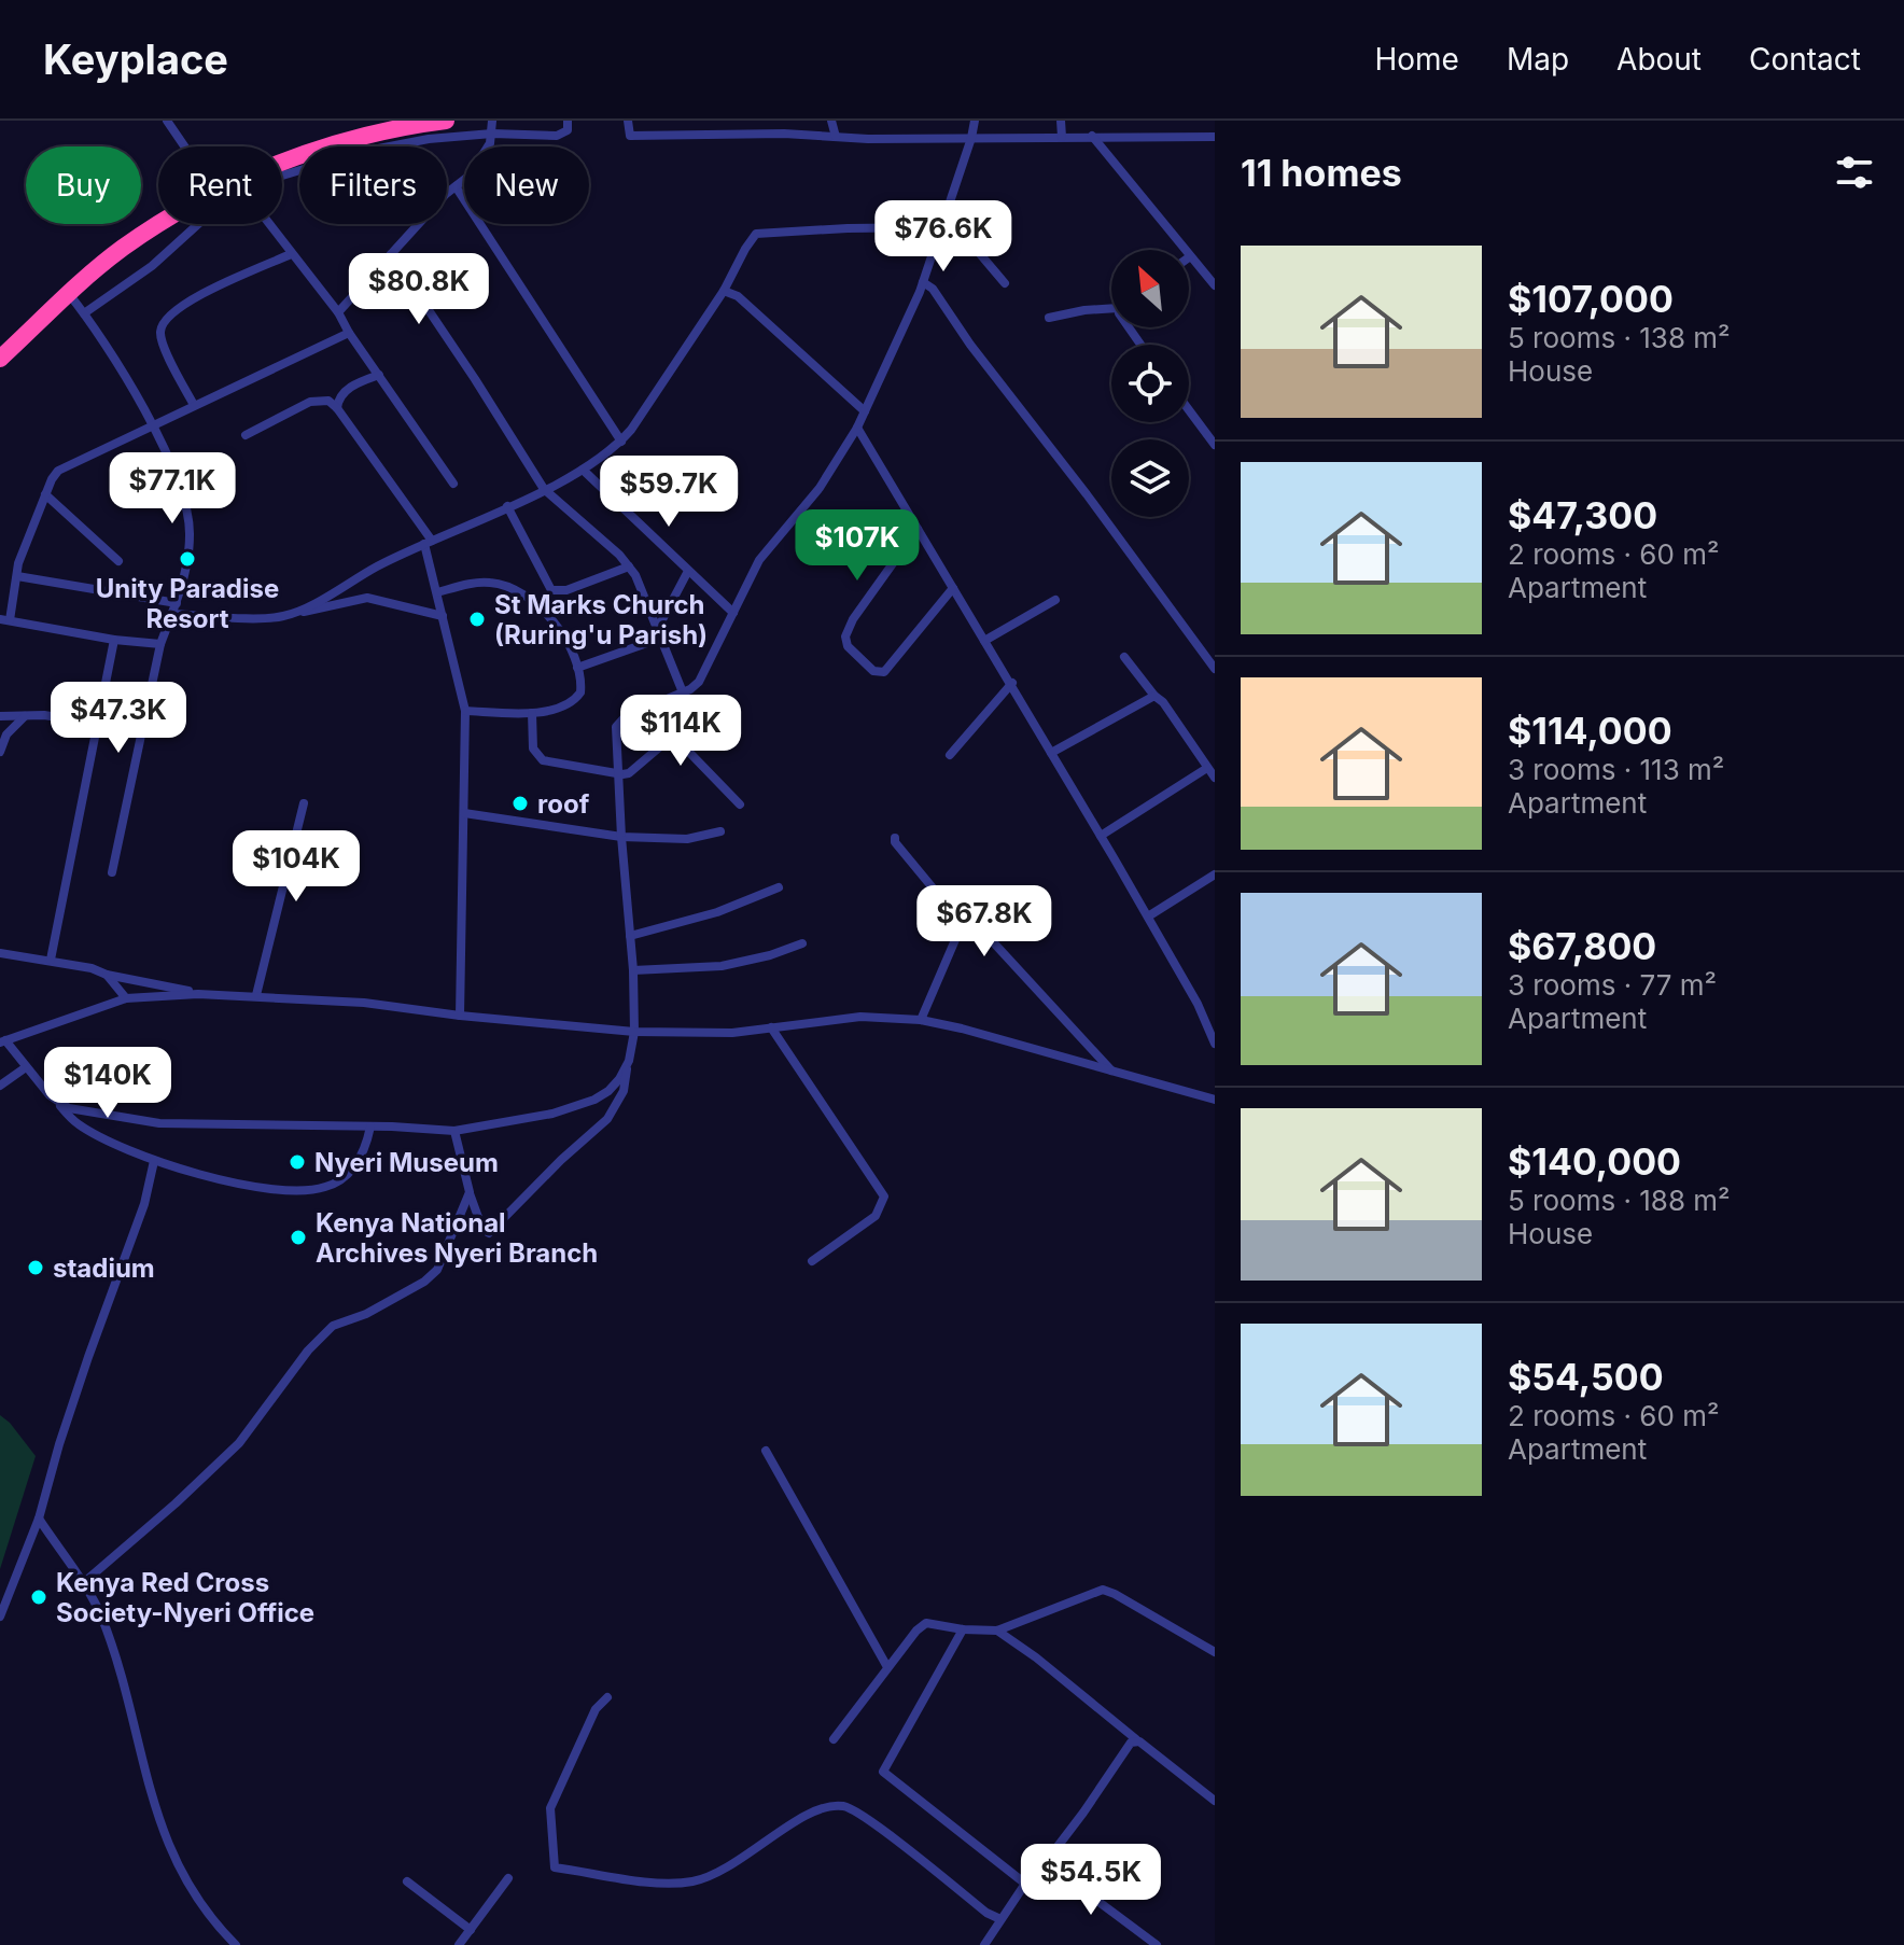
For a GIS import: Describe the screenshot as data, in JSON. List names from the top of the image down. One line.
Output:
{"places":["Unity Paradise Resort","St Marks Church (Ruring'u Parish)","roof","Nyeri Museum","Kenya National Archives Nyeri Branch","stadium","Kenya Red Cross Society-Nyeri Office"],"north":"top left","page":{"header":"Keyplace","nav":["Home","Map","About","Contact"],"heading":"11 homes","chip":["Buy","Rent","Filters","New"],"price":["$76.6K","$80.8K","$77.1K","$59.7K","$107K","$47.3K","$114K","$104K","$67.8K","$140K","$54.5K"],"list":[{"name":"$107,000","note":"5 rooms · 138 m² · House"},{"name":"$47,300","note":"2 rooms · 60 m² · Apartment"},{"name":"$114,000","note":"3 rooms · 113 m² · Apartment"},{"name":"$67,800","note":"3 rooms · 77 m² · Apartment"},{"name":"$140,000","note":"5 rooms · 188 m² · House"},{"name":"$54,500","note":"2 rooms · 60 m² · Apartment"}]}}
